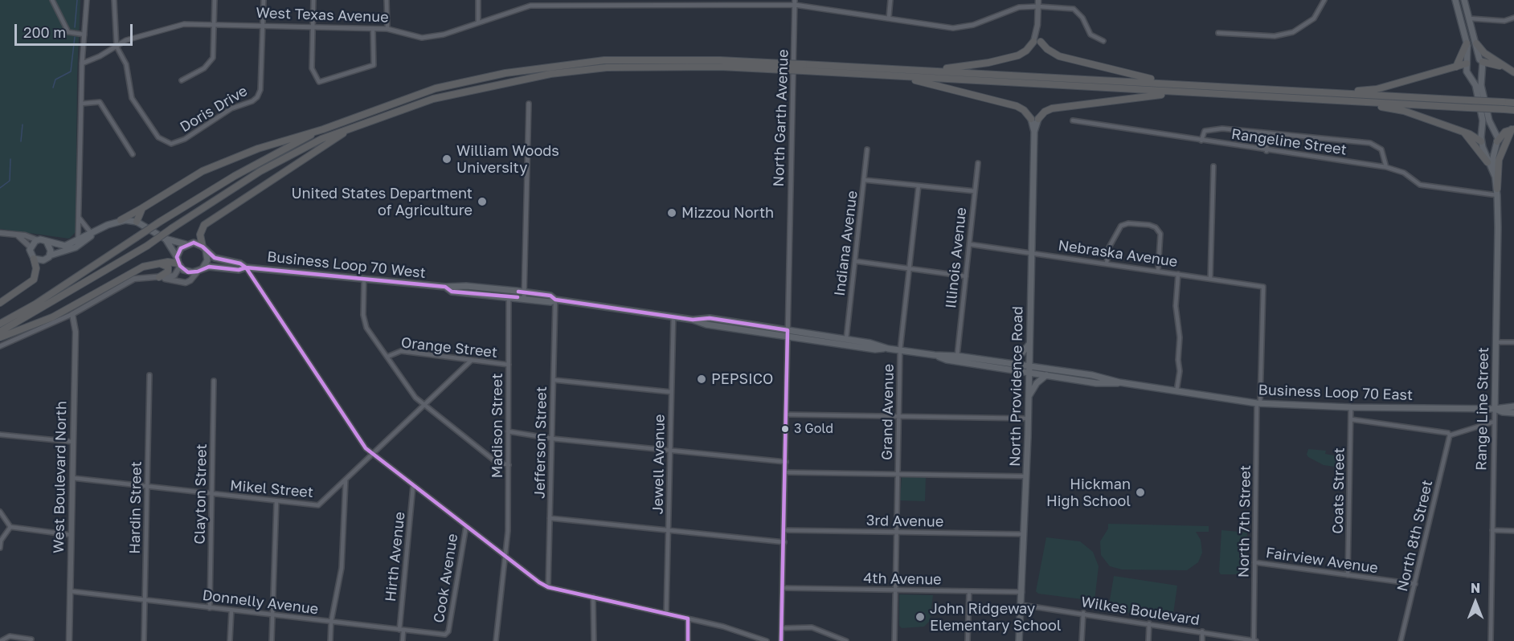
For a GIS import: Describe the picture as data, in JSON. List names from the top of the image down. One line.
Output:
{"streets":{"main road":["Business Loop 70 West","North Providence Road","Business Loop 70 East","Range Line Street","West Boulevard North"],"street":["West Texas Avenue","Doris Drive","North Garth Avenue","Rangeline Street","Indiana Avenue","Nebraska Avenue","Illinois Avenue","Orange Street","Grand Avenue","Madison Street","Jefferson Street","Jewell Avenue","Mikel Street","Coats Street","Clayton Street","Hardin Street","3rd Avenue","North 7th Street","North 8th Street","Hirth Avenue","Fairview Avenue","Cook Avenue","4th Avenue","Donnelly Avenue","Wilkes Boulevard"]},"crossings":[["West Texas Avenue","Doris Drive"],["West Texas Avenue","North Garth Avenue"],["North Garth Avenue","Business Loop 70 West"],["North Garth Avenue","Business Loop 70 East"],["North Garth Avenue","3rd Avenue"],["North Garth Avenue","4th Avenue"],["Rangeline Street","Range Line Street"],["Indiana Avenue","Business Loop 70 East"],["Nebraska Avenue","Illinois Avenue"],["Nebraska Avenue","North Providence Road"],["Nebraska Avenue","North 7th Street"],["Illinois Avenue","Business Loop 70 East"],["Business Loop 70 West","Business Loop 70 East"],["Business Loop 70 West","Madison Street"],["Business Loop 70 West","Jefferson Street"],["Business Loop 70 West","Jewell Avenue"],["Orange Street","Madison Street"],["Orange Street","Mikel Street"],["North Providence Road","Business Loop 70 East"],["North Providence Road","3rd Avenue"],["North Providence Road","4th Avenue"],["North Providence Road","Wilkes Boulevard"],["Business Loop 70 East","Range Line Street"],["Business Loop 70 East","Grand Avenue"],["Business Loop 70 East","Coats Street"],["Business Loop 70 East","North 7th Street"],["Grand Avenue","3rd Avenue"],["Grand Avenue","4th Avenue"],["West Boulevard North","Mikel Street"],["West Boulevard North","Donnelly Avenue"],["Mikel Street","Clayton Street"],["Mikel Street","Hardin Street"],["Coats Street","Fairview Avenue"],["Clayton Street","Donnelly Avenue"],["Hardin Street","Donnelly Avenue"],["North 7th Street","Fairview Avenue"],["North 7th Street","Wilkes Boulevard"],["North 8th Street","Fairview Avenue"],["Hirth Avenue","Donnelly Avenue"],["Cook Avenue","Donnelly Avenue"]],"places":["William Woods University","United States Department of Agriculture","Mizzou North","PEPSICO","3 Gold","Hickman High School","John Ridgeway Elementary School"],"scale_bar":"200 m","north":"top"}
